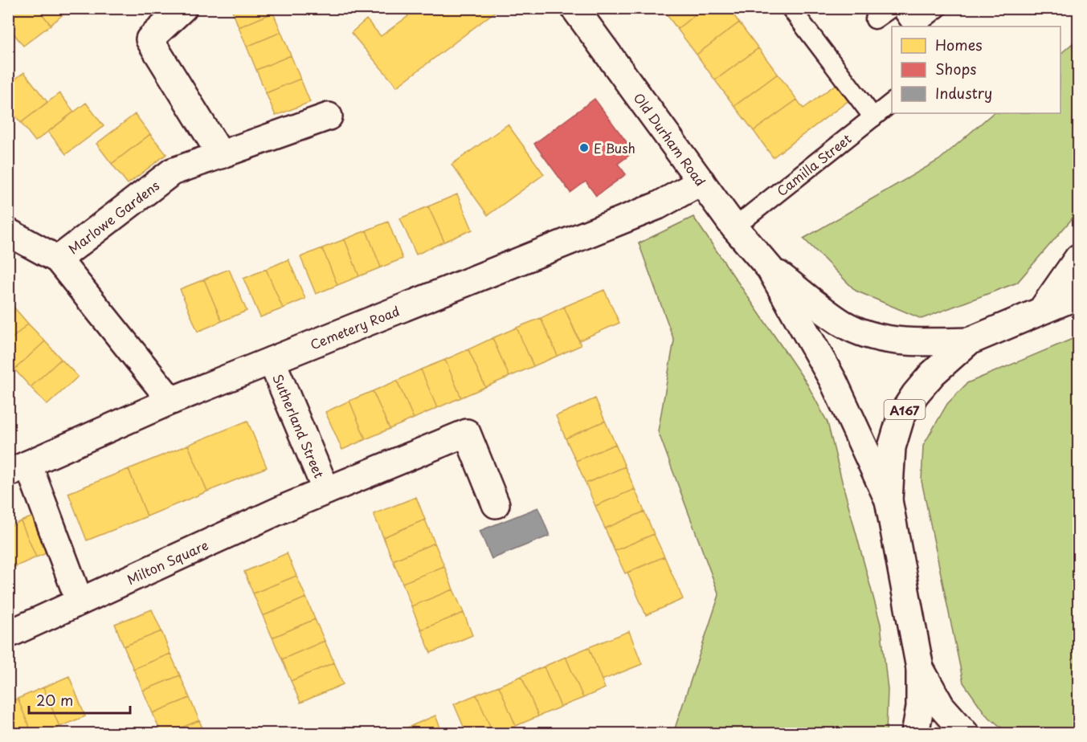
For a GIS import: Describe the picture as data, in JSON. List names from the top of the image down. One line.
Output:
{"streets":{"street":["Old Durham Road","Marlowe Gardens","Cemetery Road","A167","Sutherland Street","Milton Square"],"lane":["Camilla Street"]},"crossings":[["Old Durham Road","Camilla Street"],["Old Durham Road","Cemetery Road"],["Old Durham Road","A167"],["Cemetery Road","Sutherland Street"],["Sutherland Street","Milton Square"]],"places":["E Bush"],"legend":["Homes","Shops","Industry"],"scale_bar":"20 m"}
